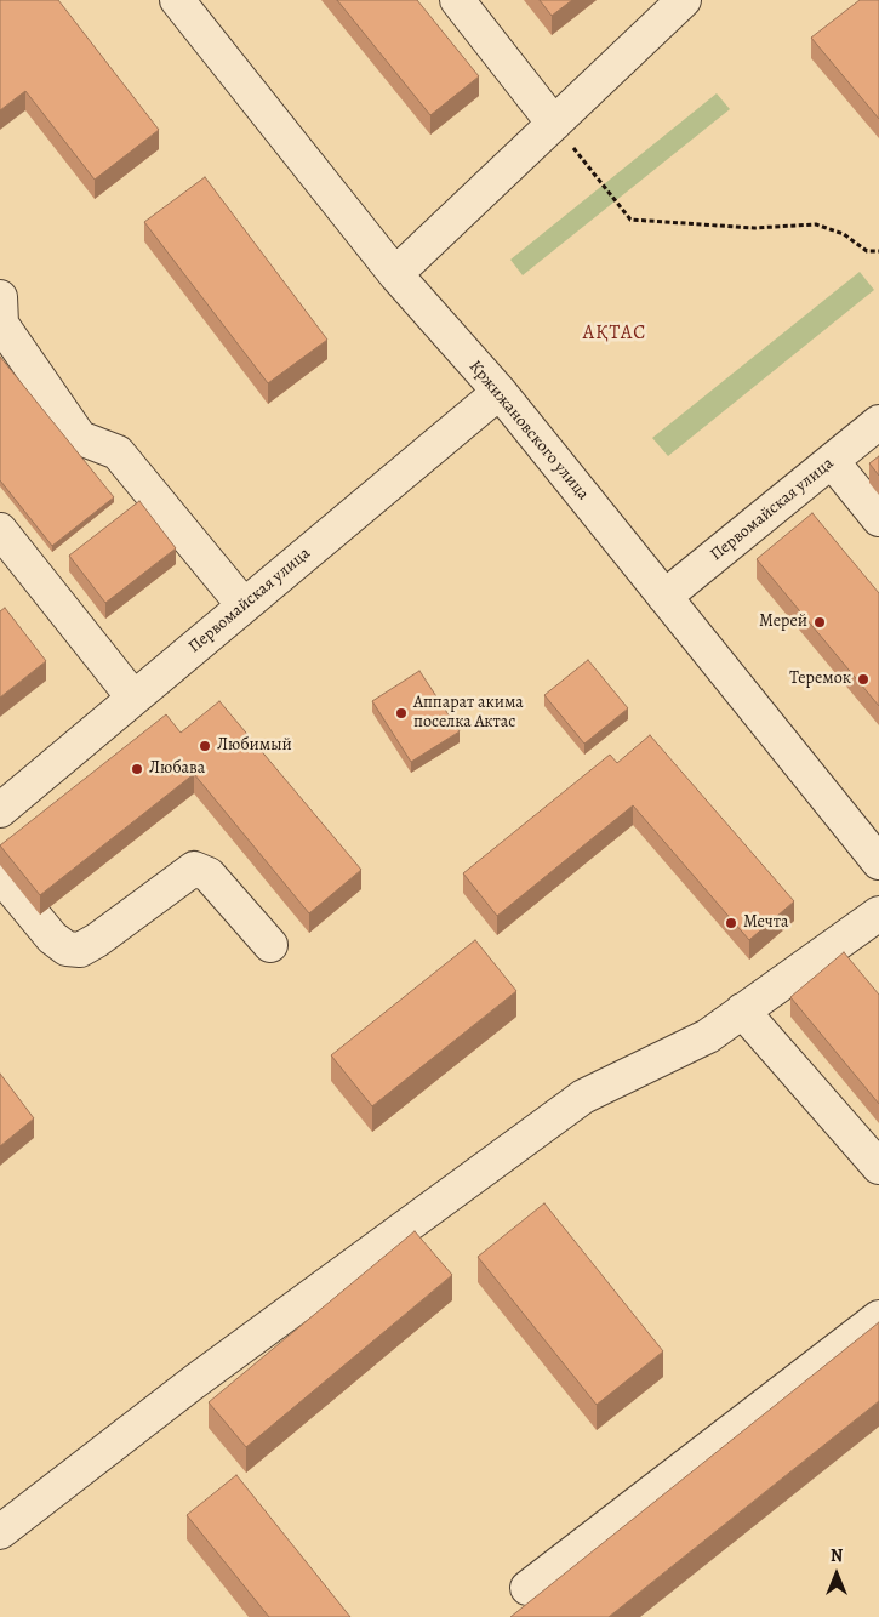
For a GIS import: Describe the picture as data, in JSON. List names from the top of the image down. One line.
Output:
{"streets":{"street":["Кржижановского улица","Первомайская улица"]},"crossings":[["Кржижановского улица","Первомайская улица"]],"districts":["АҚТАС"],"places":["Мерей","Теремок","Аппарат акима поселка Актас","Любимый","Любава","Мечта"],"north":"top"}
